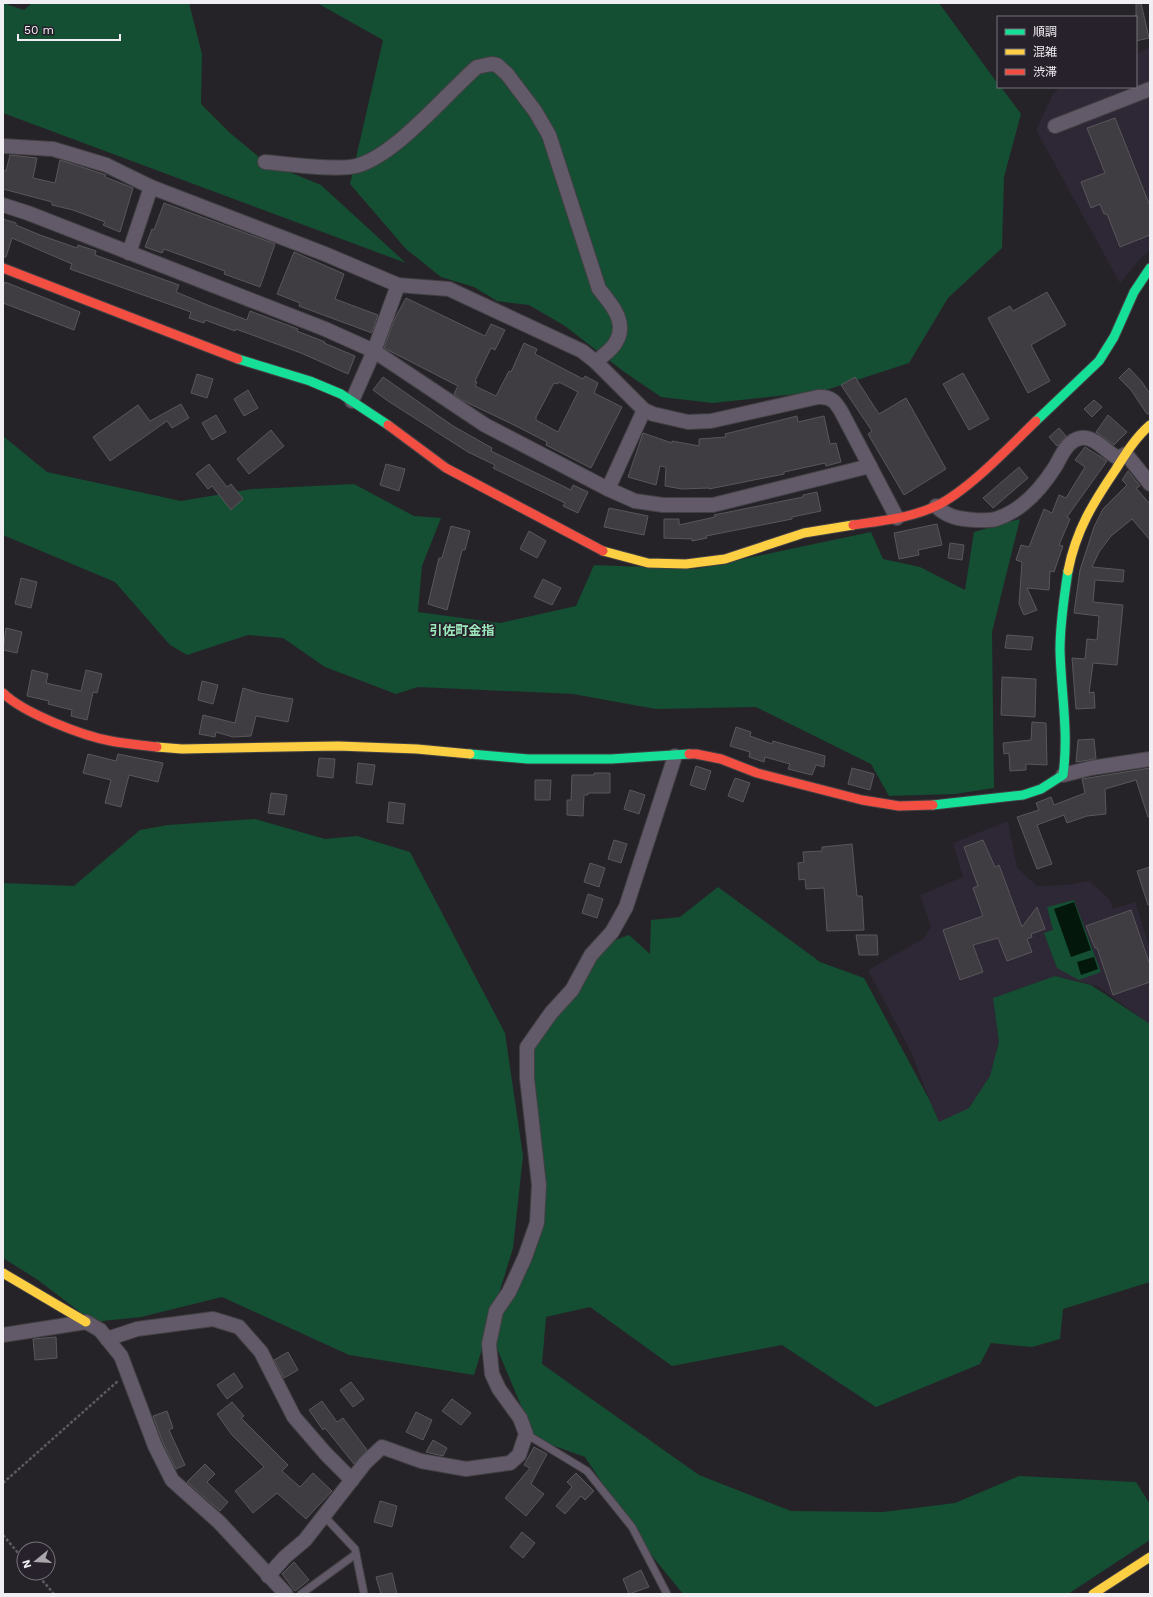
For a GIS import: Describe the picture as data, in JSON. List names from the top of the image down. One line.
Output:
{"districts":["引佐町金指"],"legend":["順調","混雑","渋滞"],"scale_bar":"50 m","north":"left"}
